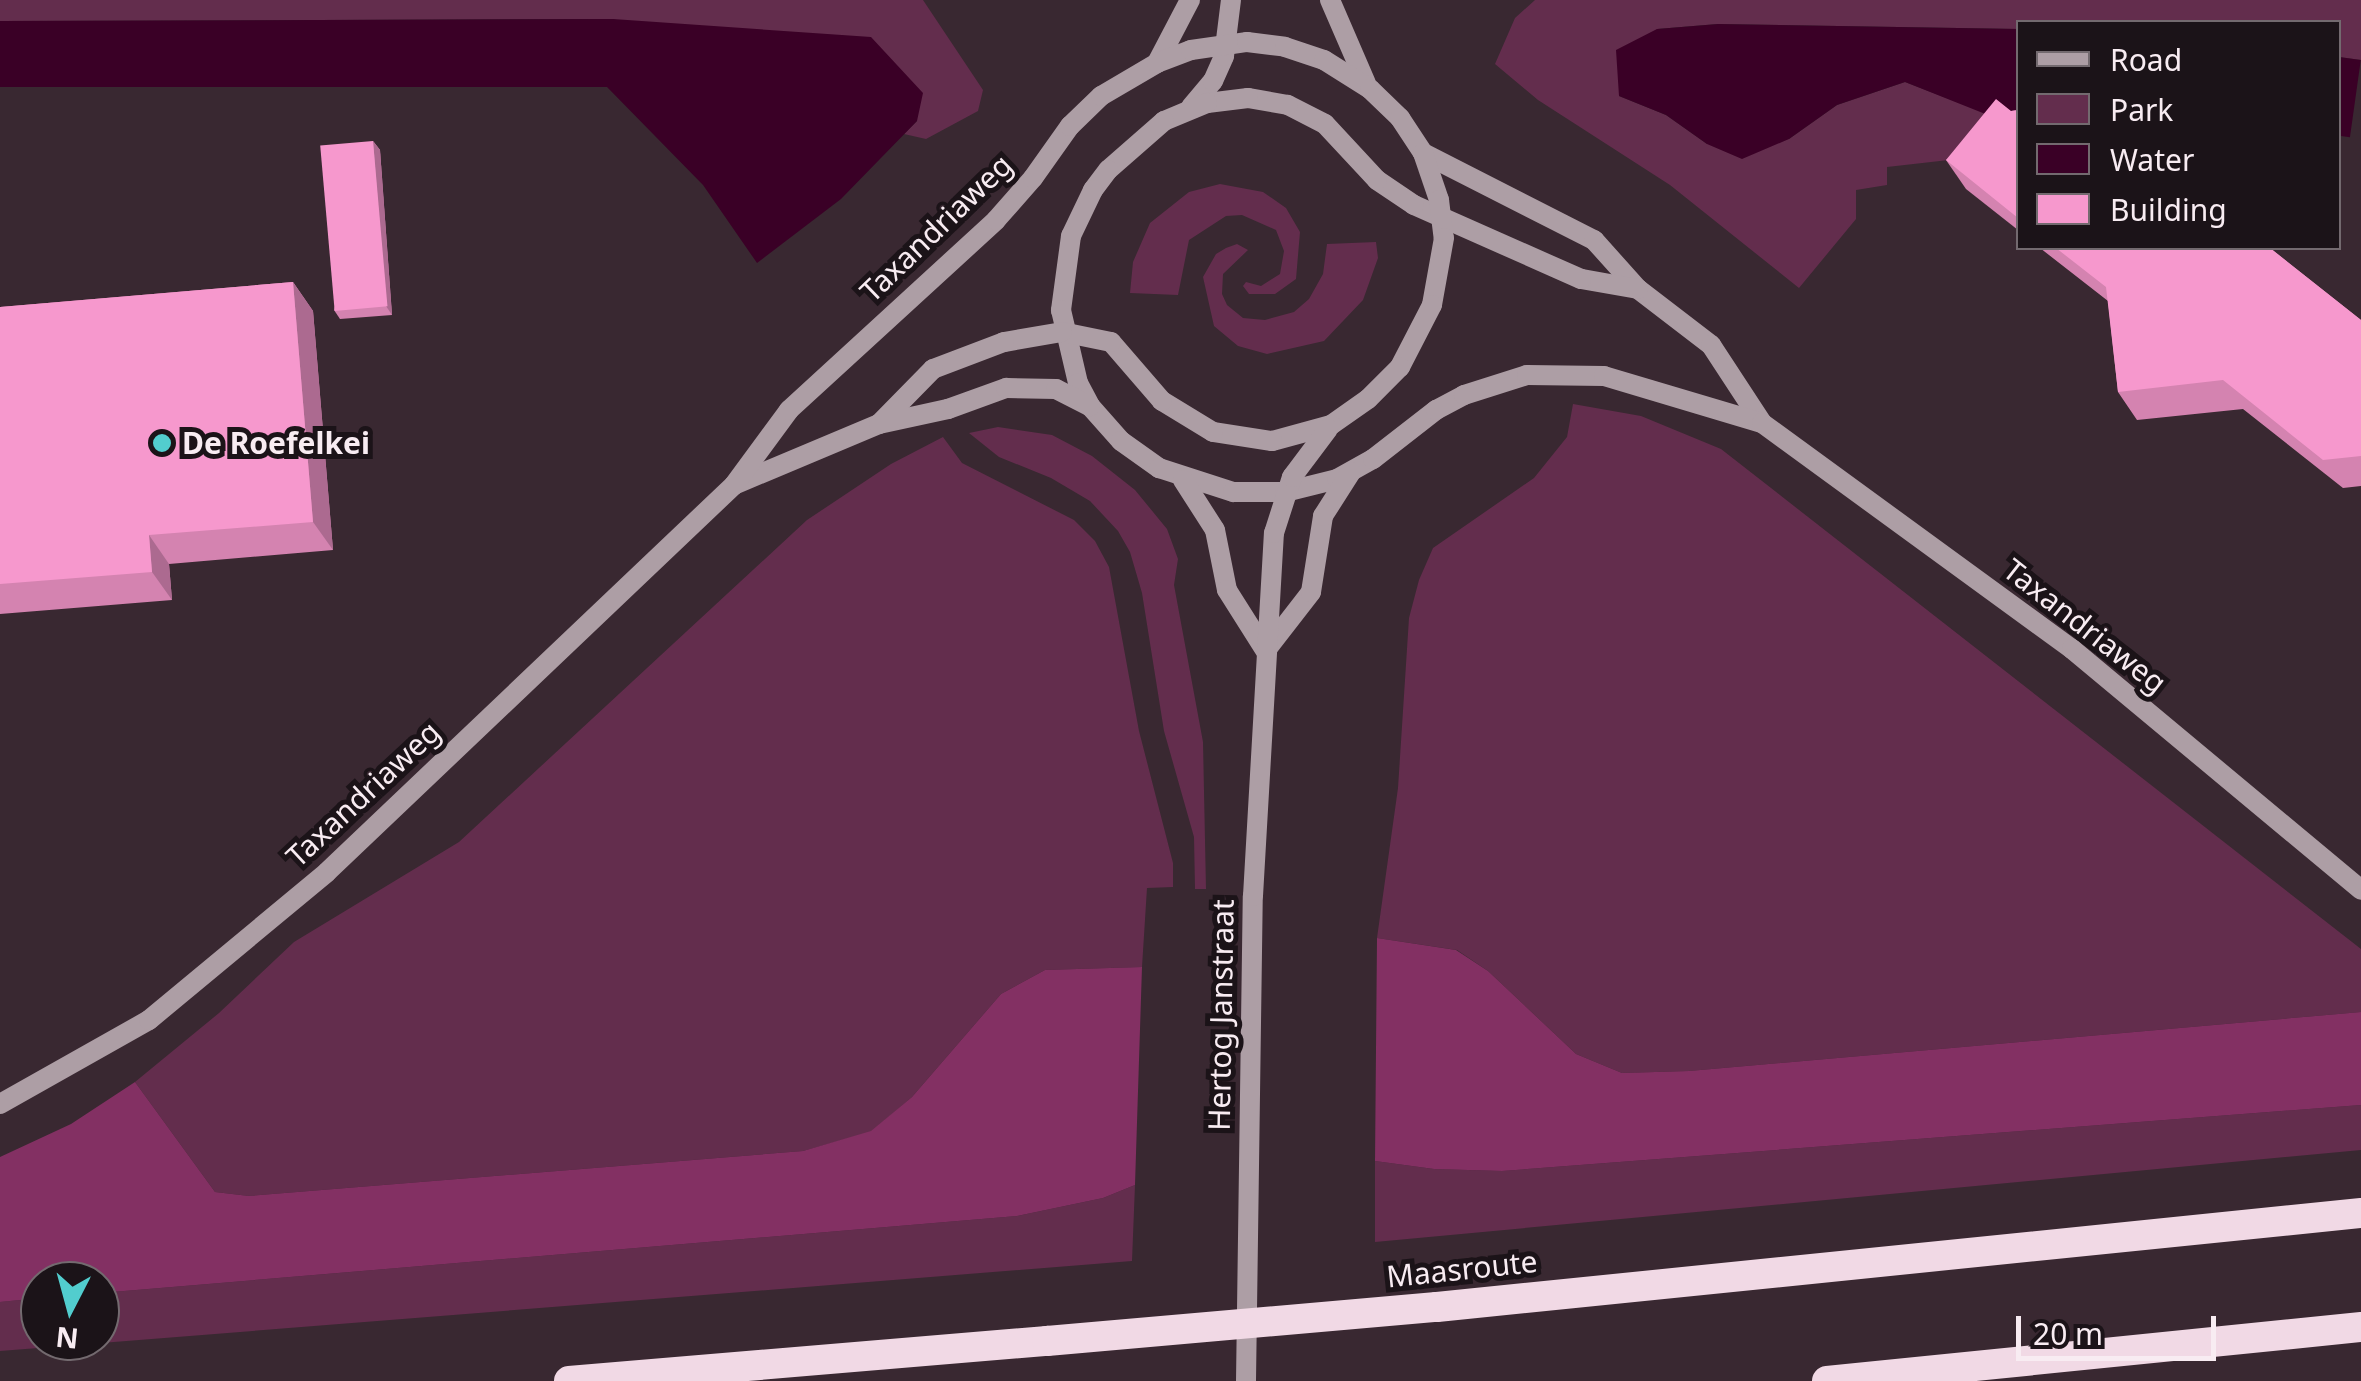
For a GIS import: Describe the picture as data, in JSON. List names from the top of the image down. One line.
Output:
{"streets":{"highway":["Maasroute"],"main road":["Taxandriaweg","Hertog Janstraat"]},"places":["De Roefelkei"],"legend":["Road","Park","Water","Building"],"scale_bar":"20 m","north":"bottom"}
